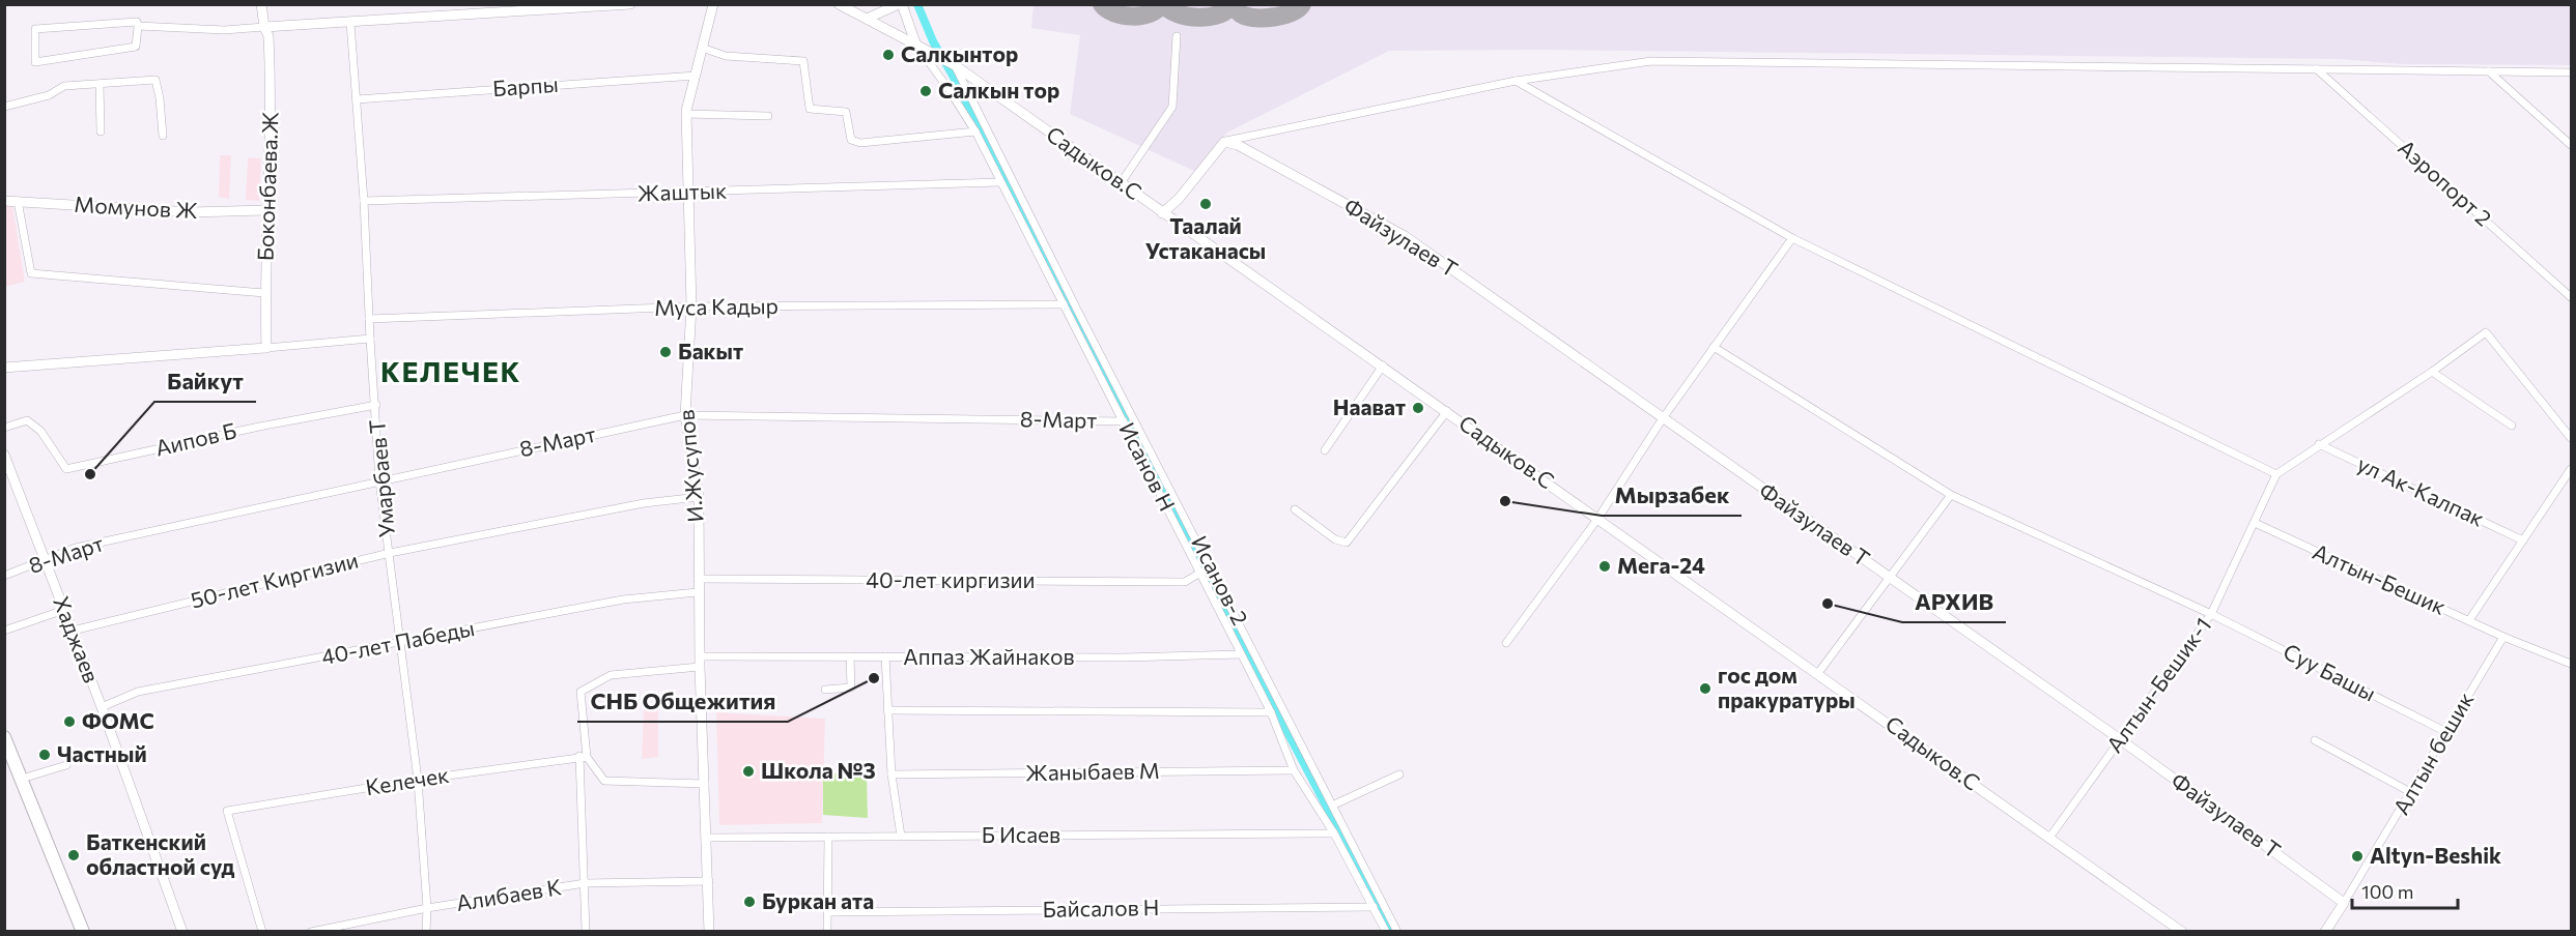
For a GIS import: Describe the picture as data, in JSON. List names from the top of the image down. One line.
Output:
{"streets":{"street":["Барпы","Садыков.С","Аэропорт 2","Боконбаева.Ж","Жаштык","Момунов Ж","Файзулаев Т","Муса Кадыр","8-Март","Аипов Б","И.Жусупов","Исанов Н","Умарбаев Т","ул Ак-Калпак","Алтын-Бешик","50-лет Киргизии","40-лет киргизии","Исанов-2","Хаджаев","40-лет Пабеды","Аппаз Жайнаков","Суу Башы","Алтын-Бешик-1","Алтын бешик","Жаныбаев М","Келечек","Б Исаев","Алибаев К","Байсалов Н"]},"crossings":[["Барпы","И.Жусупов"],["Барпы","Умарбаев Т"],["Садыков.С","Исанов Н"],["Садыков.С","Исанов-2"],["Садыков.С","Алтын-Бешик-1"],["Боконбаева.Ж","Момунов Ж"],["Жаштык","И.Жусупов"],["Жаштык","Исанов Н"],["Жаштык","Умарбаев Т"],["Файзулаев Т","Алтын-Бешик-1"],["Файзулаев Т","Алтын бешик"],["Муса Кадыр","И.Жусупов"],["Муса Кадыр","Исанов Н"],["Муса Кадыр","Умарбаев Т"],["8-Март","И.Жусупов"],["8-Март","Исанов Н"],["8-Март","Умарбаев Т"],["8-Март","Хаджаев"],["Аипов Б","Умарбаев Т"],["И.Жусупов","50-лет Киргизии"],["И.Жусупов","40-лет киргизии"],["И.Жусупов","40-лет Пабеды"],["И.Жусупов","Аппаз Жайнаков"],["И.Жусупов","Б Исаев"],["И.Жусупов","Алибаев К"],["Исанов Н","40-лет киргизии"],["Исанов Н","Аппаз Жайнаков"],["Исанов Н","Жаныбаев М"],["Исанов Н","Б Исаев"],["Исанов Н","Байсалов Н"],["Умарбаев Т","50-лет Киргизии"],["Умарбаев Т","40-лет Пабеды"],["Умарбаев Т","Келечек"],["Умарбаев Т","Алибаев К"],["Алтын-Бешик","Алтын-Бешик-1"],["Алтын-Бешик","Алтын бешик"],["50-лет Киргизии","Хаджаев"],["Хаджаев","40-лет Пабеды"],["Аппаз Жайнаков","Келечек"],["Суу Башы","Алтын-Бешик-1"],["Суу Башы","Алтын бешик"]],"districts":["КЕЛЕЧЕК"],"places":["Салкынтор","Салкын тор","Таалай Устаканасы","Бакыт","Наават","Байкут","Мырзабек","Мега-24","АРХИВ","СНБ Общежития","гос дом пракуратуры","ФОМС","Частный","Школа №3","Баткенский областной суд","Altyn-Beshik","Буркан ата"],"scale_bar":"100 m"}
